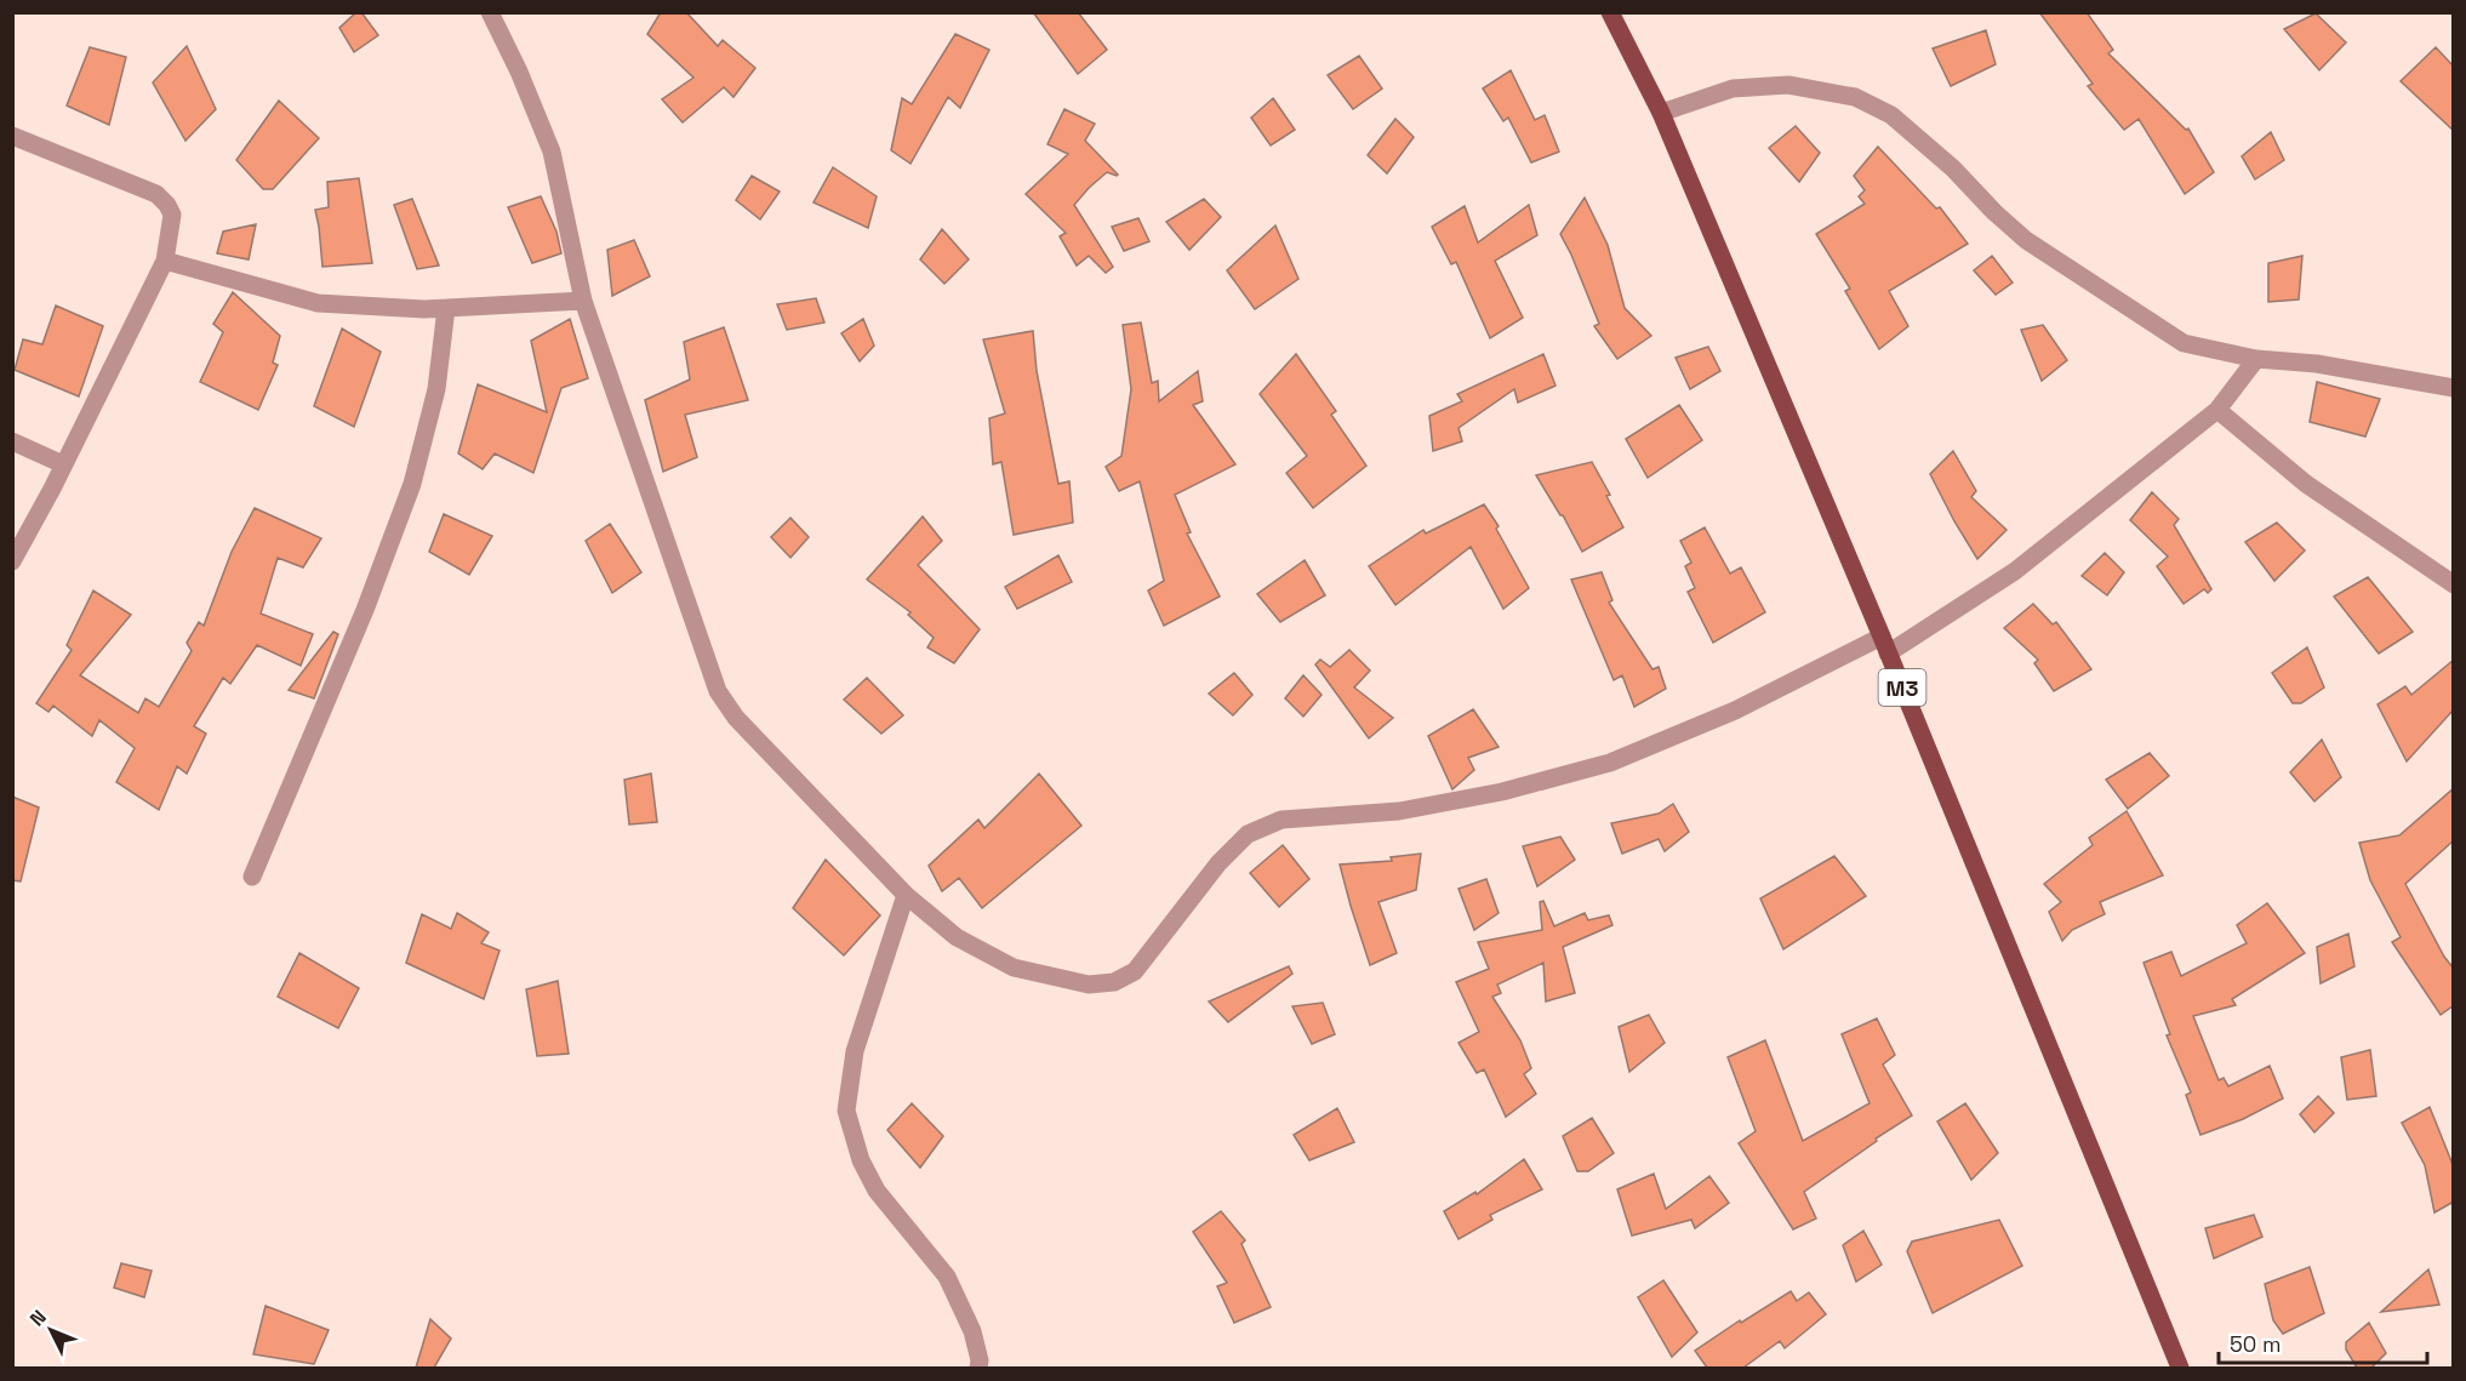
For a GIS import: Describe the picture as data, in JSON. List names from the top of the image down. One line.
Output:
{"streets":{"main road":["M3"]},"scale_bar":"50 m","north":"top left"}
